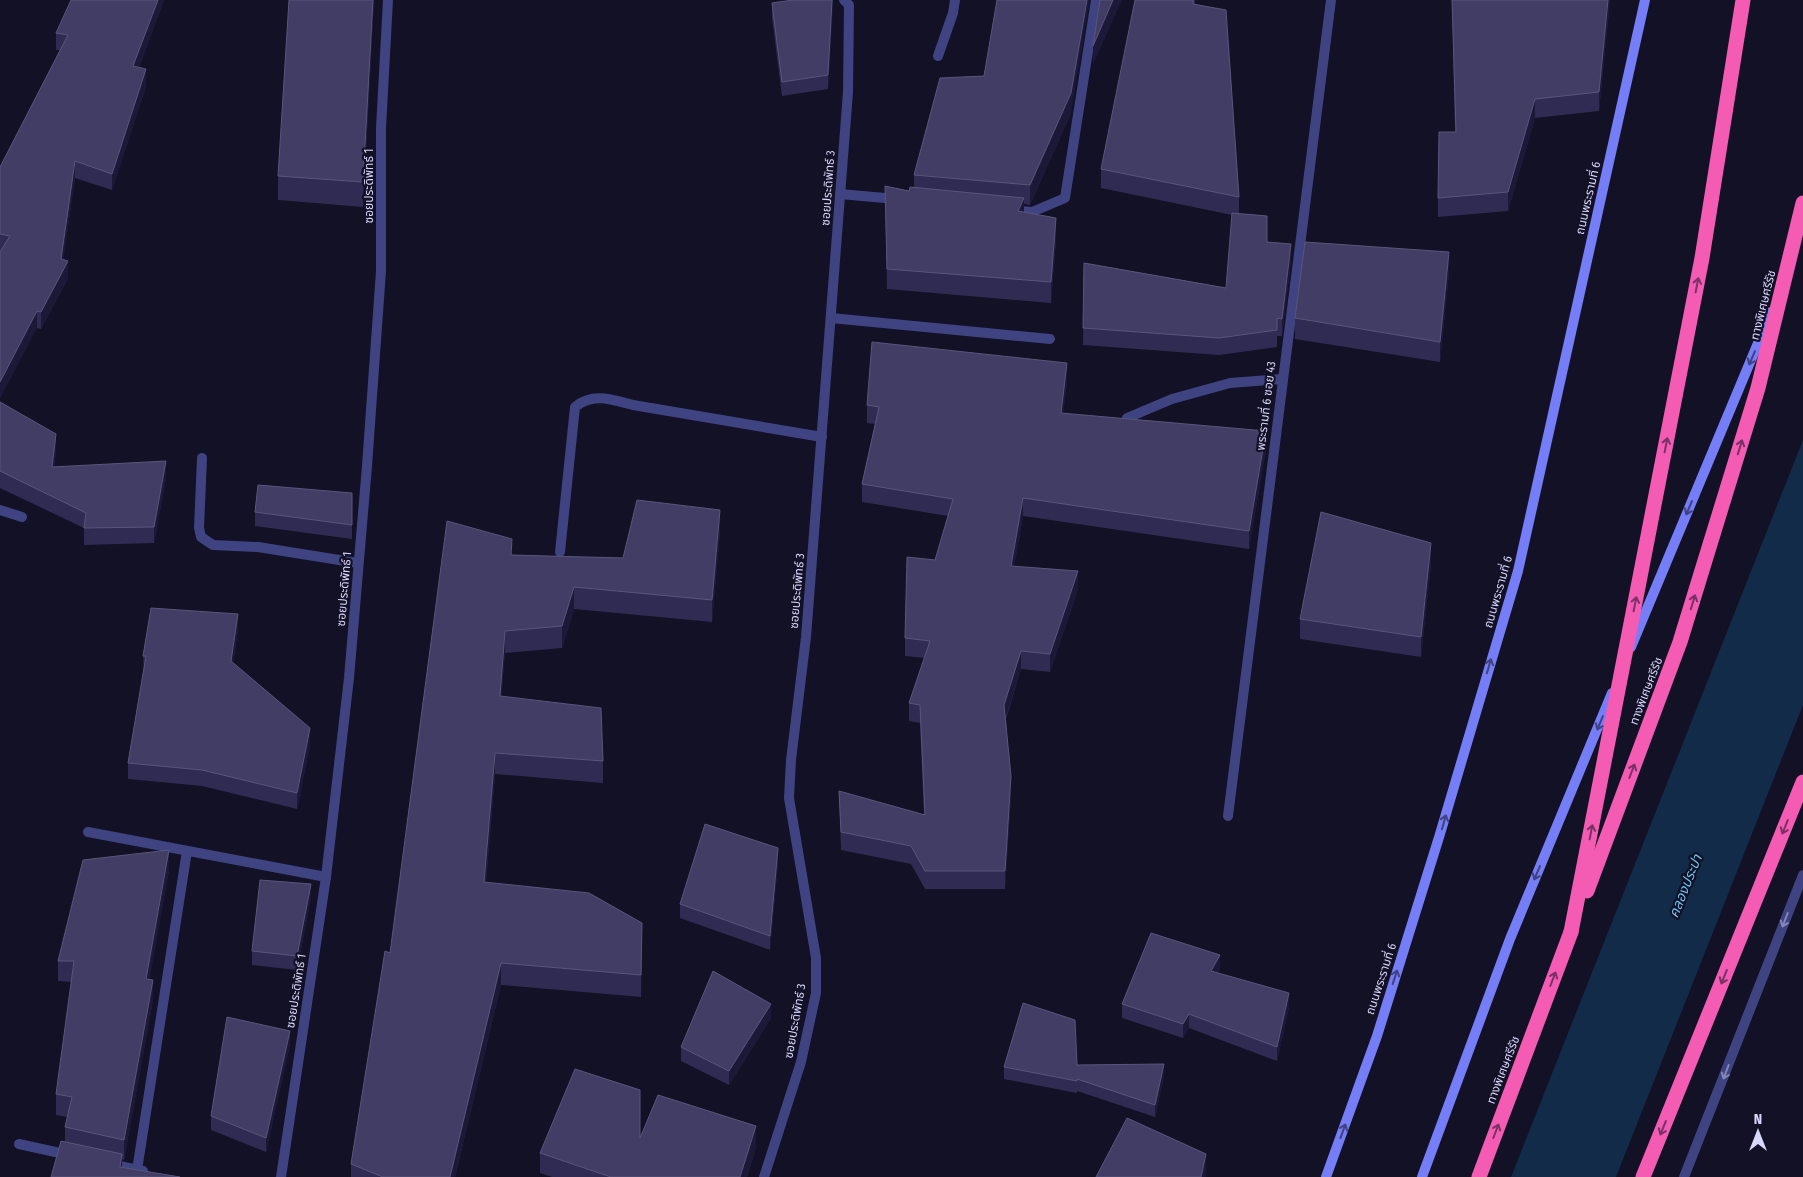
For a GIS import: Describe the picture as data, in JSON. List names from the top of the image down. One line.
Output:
{"streets":{"highway":["ทางพิเศษศรีรัช"],"main road":["ถนนพระรามที่ 6"],"street":["ซอยประดิพัทธ์ 1","ซอยประดิพัทธ์ 3","พระรามที่ 6 ซอย 43"]},"one_way":["ถนนพระรามที่ 6"],"water":["คลองประปา"],"north":"top"}
